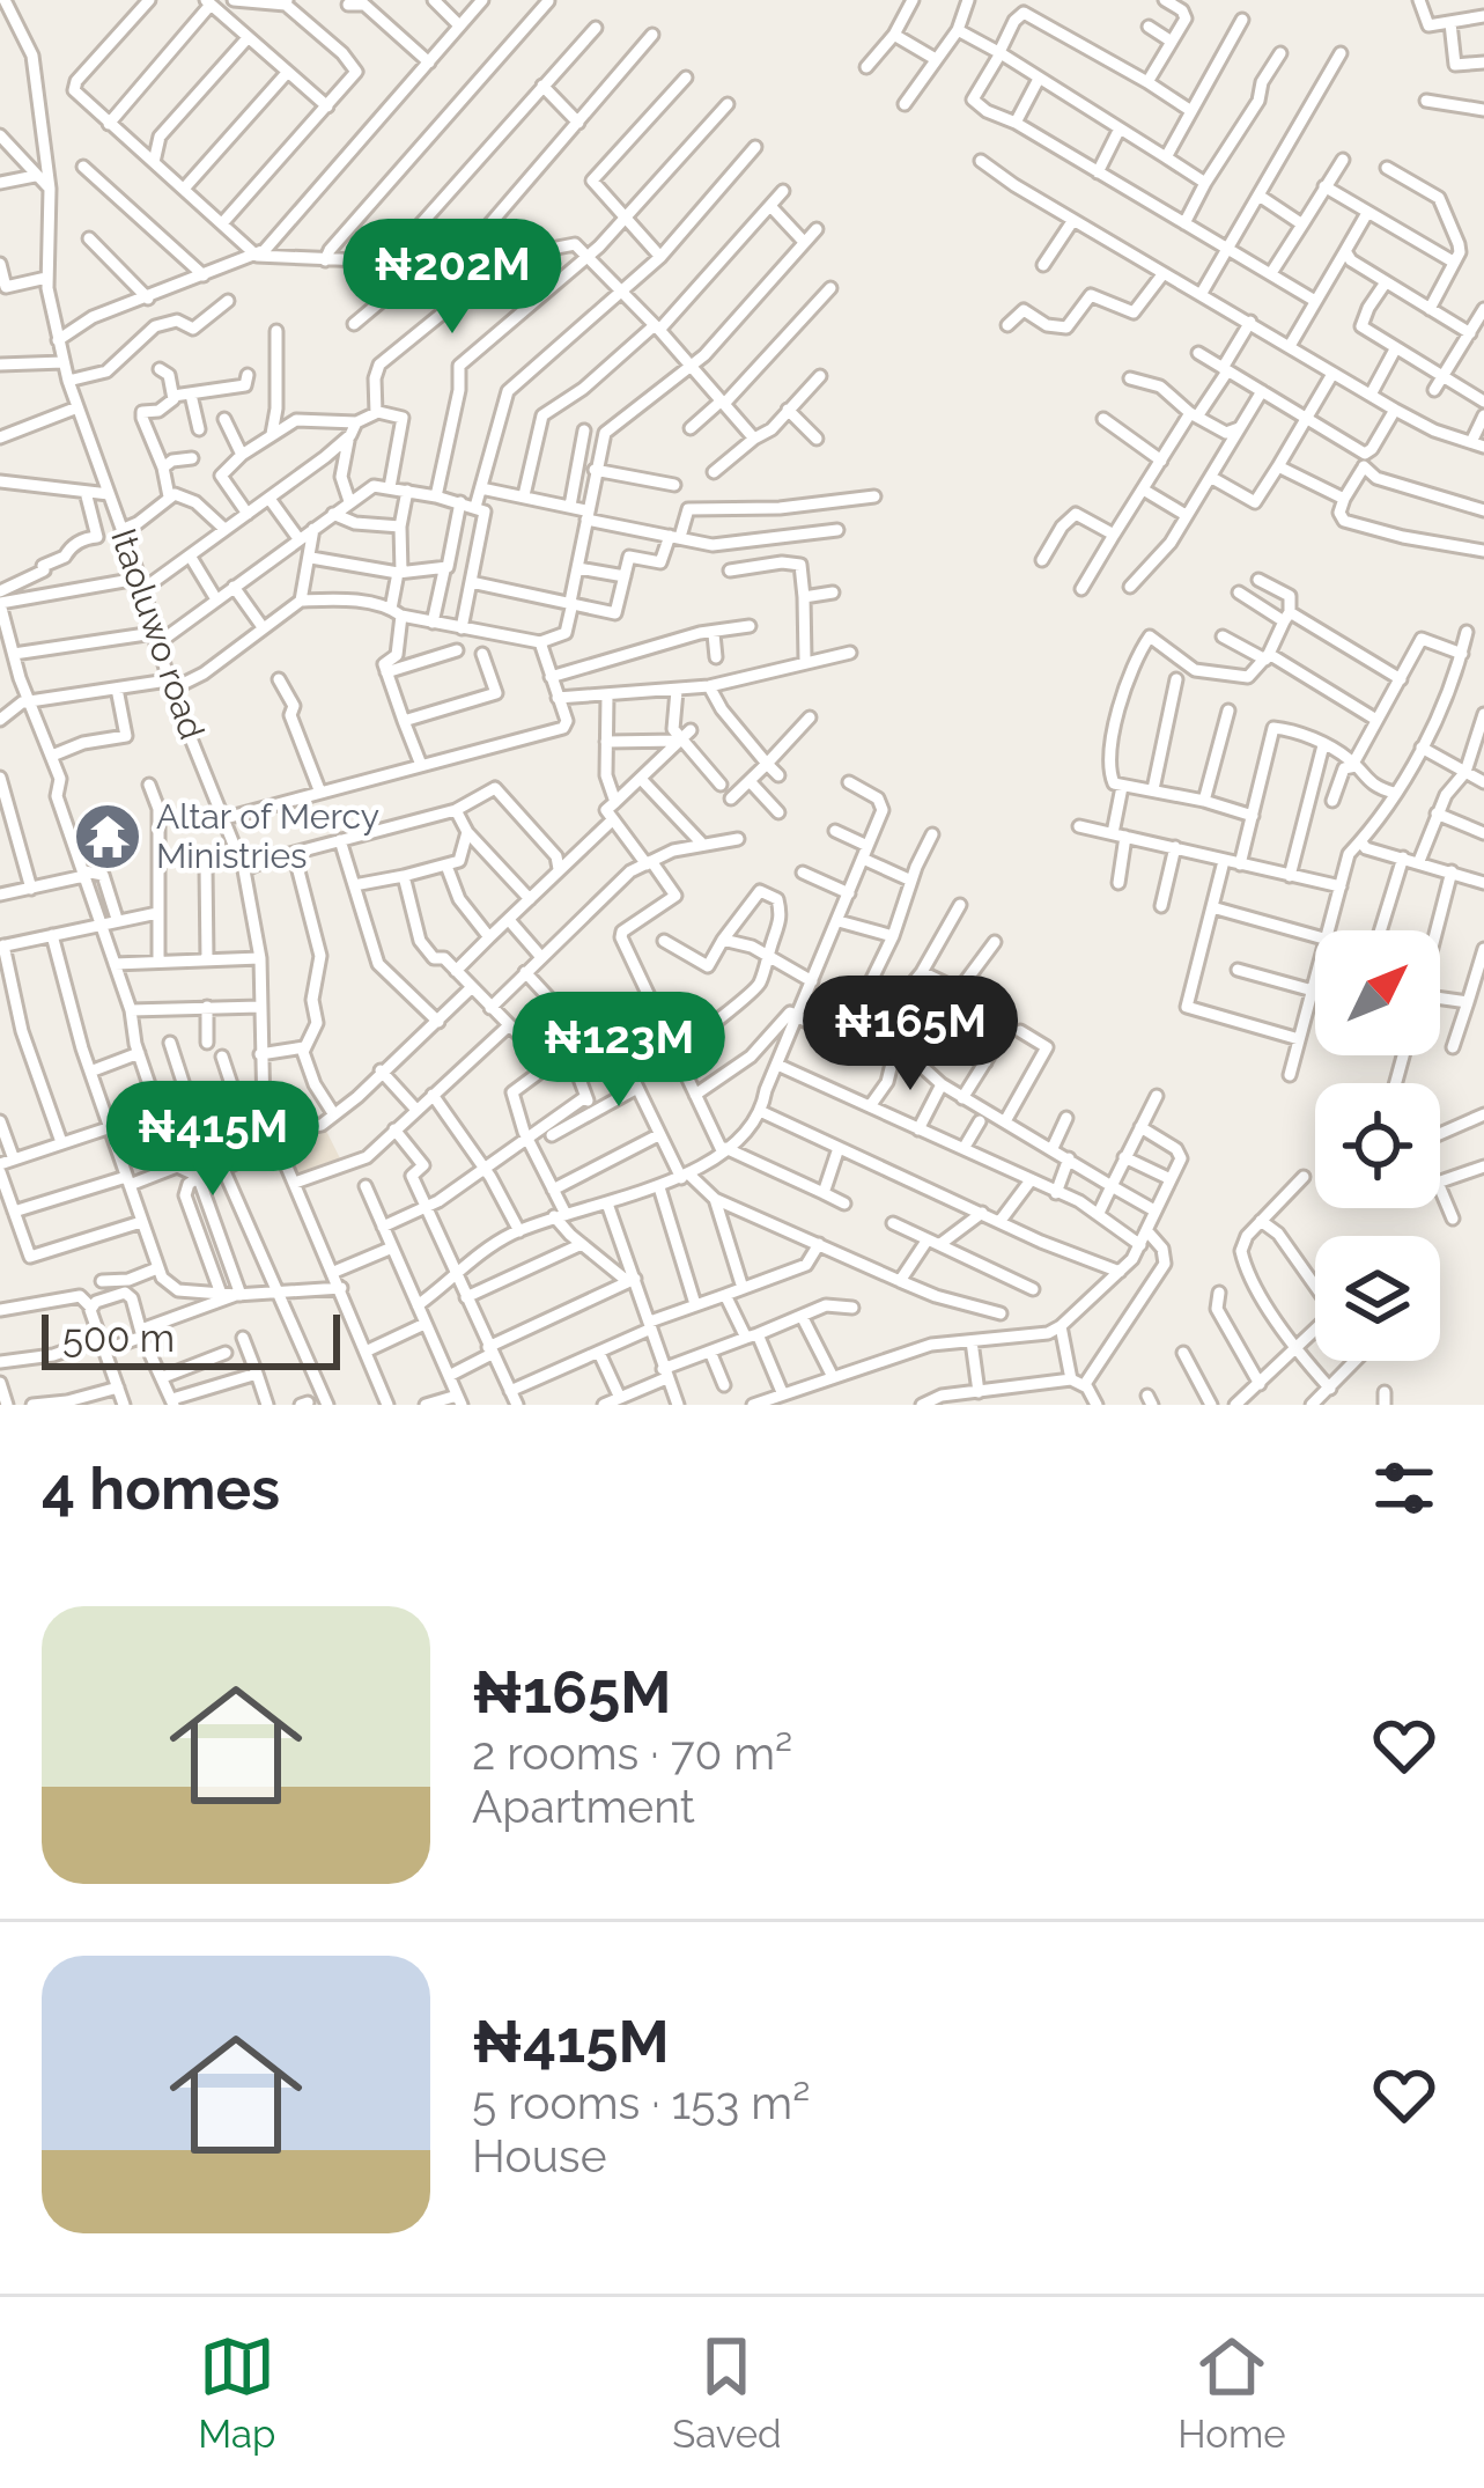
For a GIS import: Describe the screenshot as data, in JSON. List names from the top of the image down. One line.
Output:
{"streets":{"street":["Itaoluwo road"]},"places":{"temple":["Altar of Mercy Ministries"]},"scale_bar":"500 m","north":"top right","page":{"price":["₦202M","₦165M","₦123M","₦415M"],"scale":"500 m","heading":"4 homes","list":[{"name":"₦165M","note":"2 rooms · 70 m² · Apartment"},{"name":"₦415M","note":"5 rooms · 153 m² · House"}],"tabs":["Map","Saved","Home"]}}
